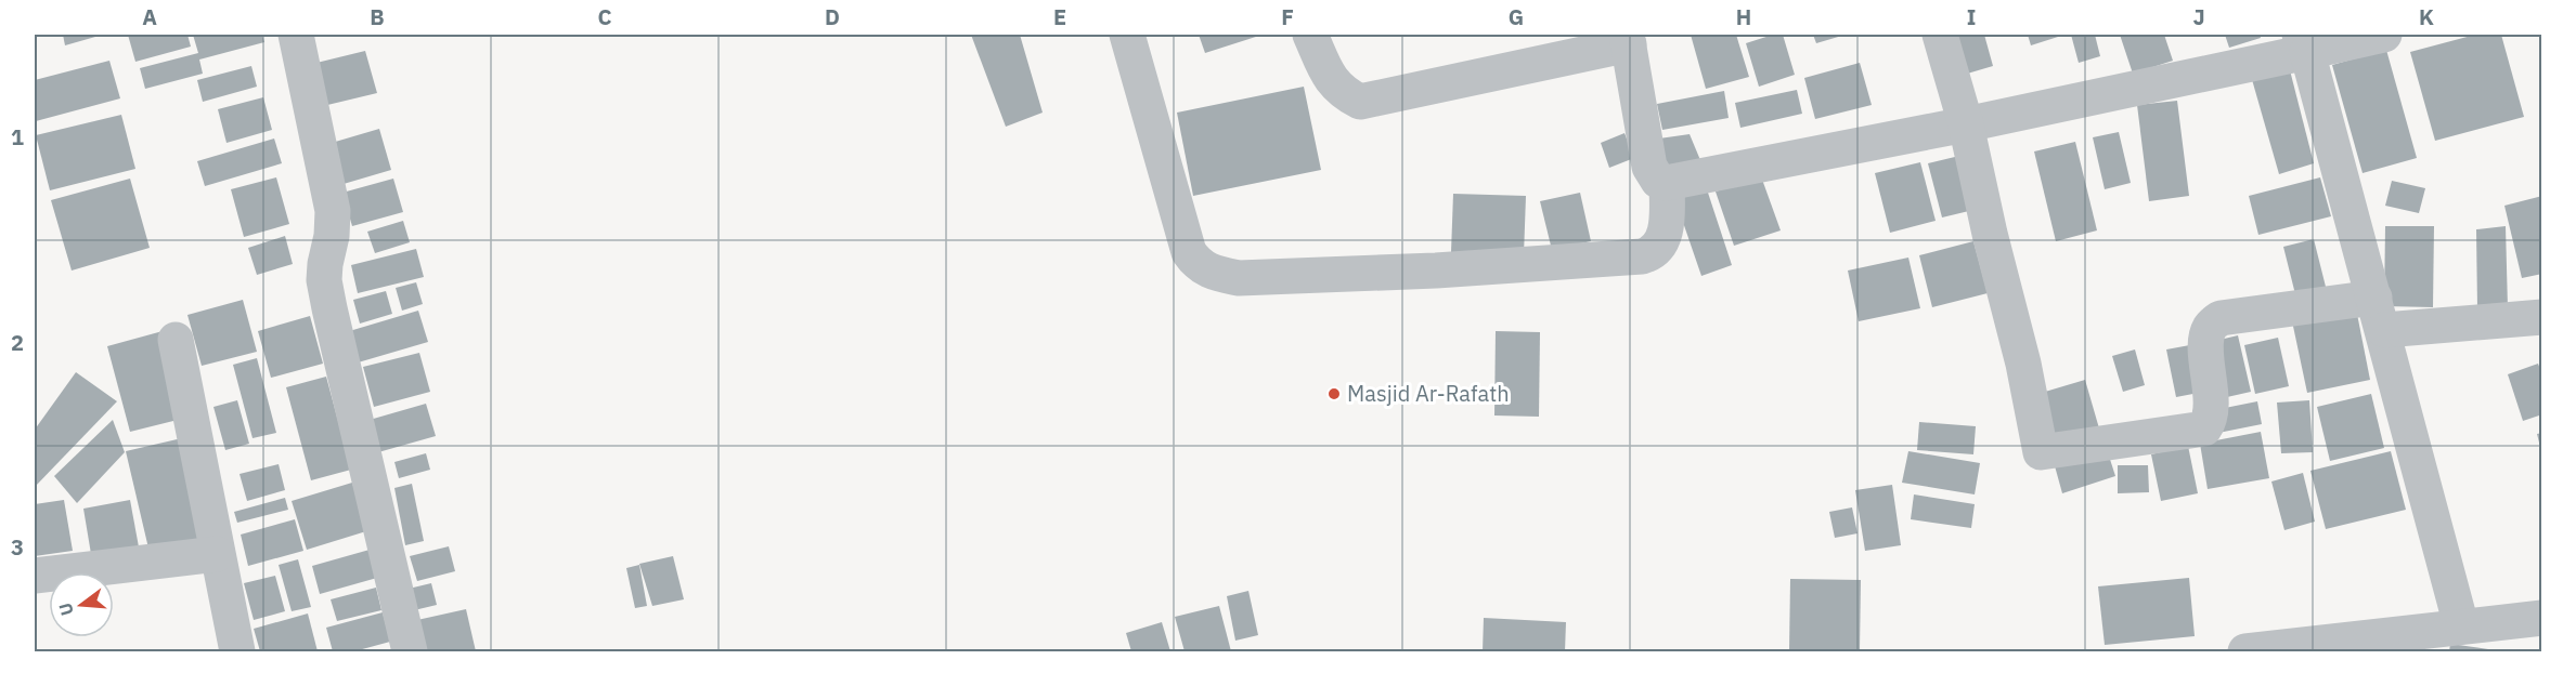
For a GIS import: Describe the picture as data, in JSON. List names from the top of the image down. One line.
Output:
{"places":["Masjid Ar-Rafath"],"north":"left","grid":{"columns":["A","B","C","D","E","F","G","H","I","J","K"],"rows":["1","2","3"]}}
